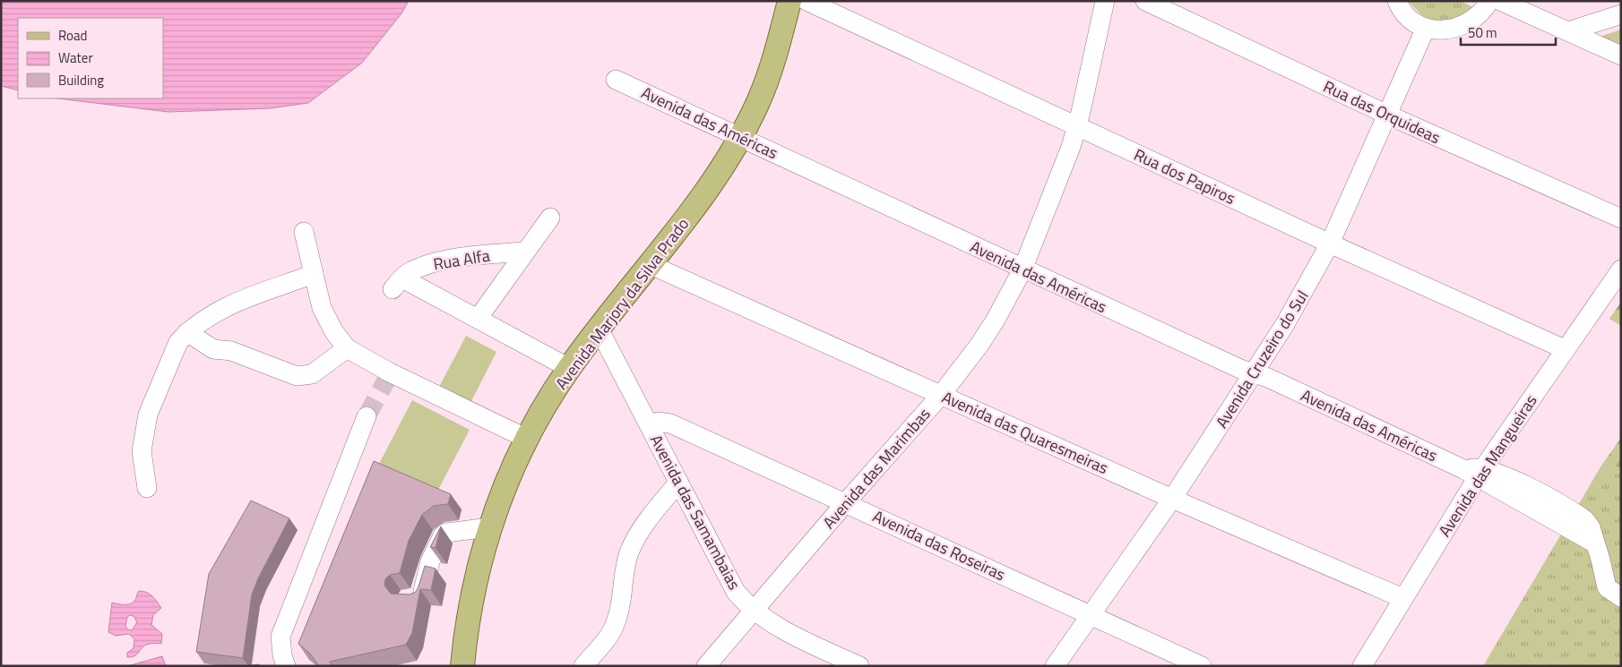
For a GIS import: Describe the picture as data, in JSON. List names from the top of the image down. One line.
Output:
{"streets":{"main road":["Avenida Marjory da Silva Prado"],"street":["Rua das Orquideas","Avenida das Américas","Rua dos Papiros","Rua Alfa","Avenida Cruzeiro do Sul","Avenida das Quaresmeiras","Avenida das Mangueiras","Avenida das Marimbas","Avenida das Samambaias","Avenida das Roseiras"]},"crossings":[["Rua das Orquideas","Avenida Cruzeiro do Sul"],["Avenida das Américas","Avenida Marjory da Silva Prado"],["Avenida das Américas","Avenida Cruzeiro do Sul"],["Avenida das Américas","Avenida das Mangueiras"],["Avenida das Américas","Avenida das Marimbas"],["Rua dos Papiros","Avenida Cruzeiro do Sul"],["Rua dos Papiros","Avenida das Mangueiras"],["Rua dos Papiros","Avenida das Marimbas"],["Rua Alfa","Avenida Marjory da Silva Prado"],["Avenida Marjory da Silva Prado","Avenida das Quaresmeiras"],["Avenida Marjory da Silva Prado","Avenida das Samambaias"],["Avenida Cruzeiro do Sul","Avenida das Quaresmeiras"],["Avenida Cruzeiro do Sul","Avenida das Roseiras"],["Avenida das Quaresmeiras","Avenida das Mangueiras"],["Avenida das Quaresmeiras","Avenida das Marimbas"],["Avenida das Marimbas","Avenida das Samambaias"],["Avenida das Marimbas","Avenida das Roseiras"],["Avenida das Samambaias","Avenida das Roseiras"]],"legend":["Road","Water","Building"],"scale_bar":"50 m"}
